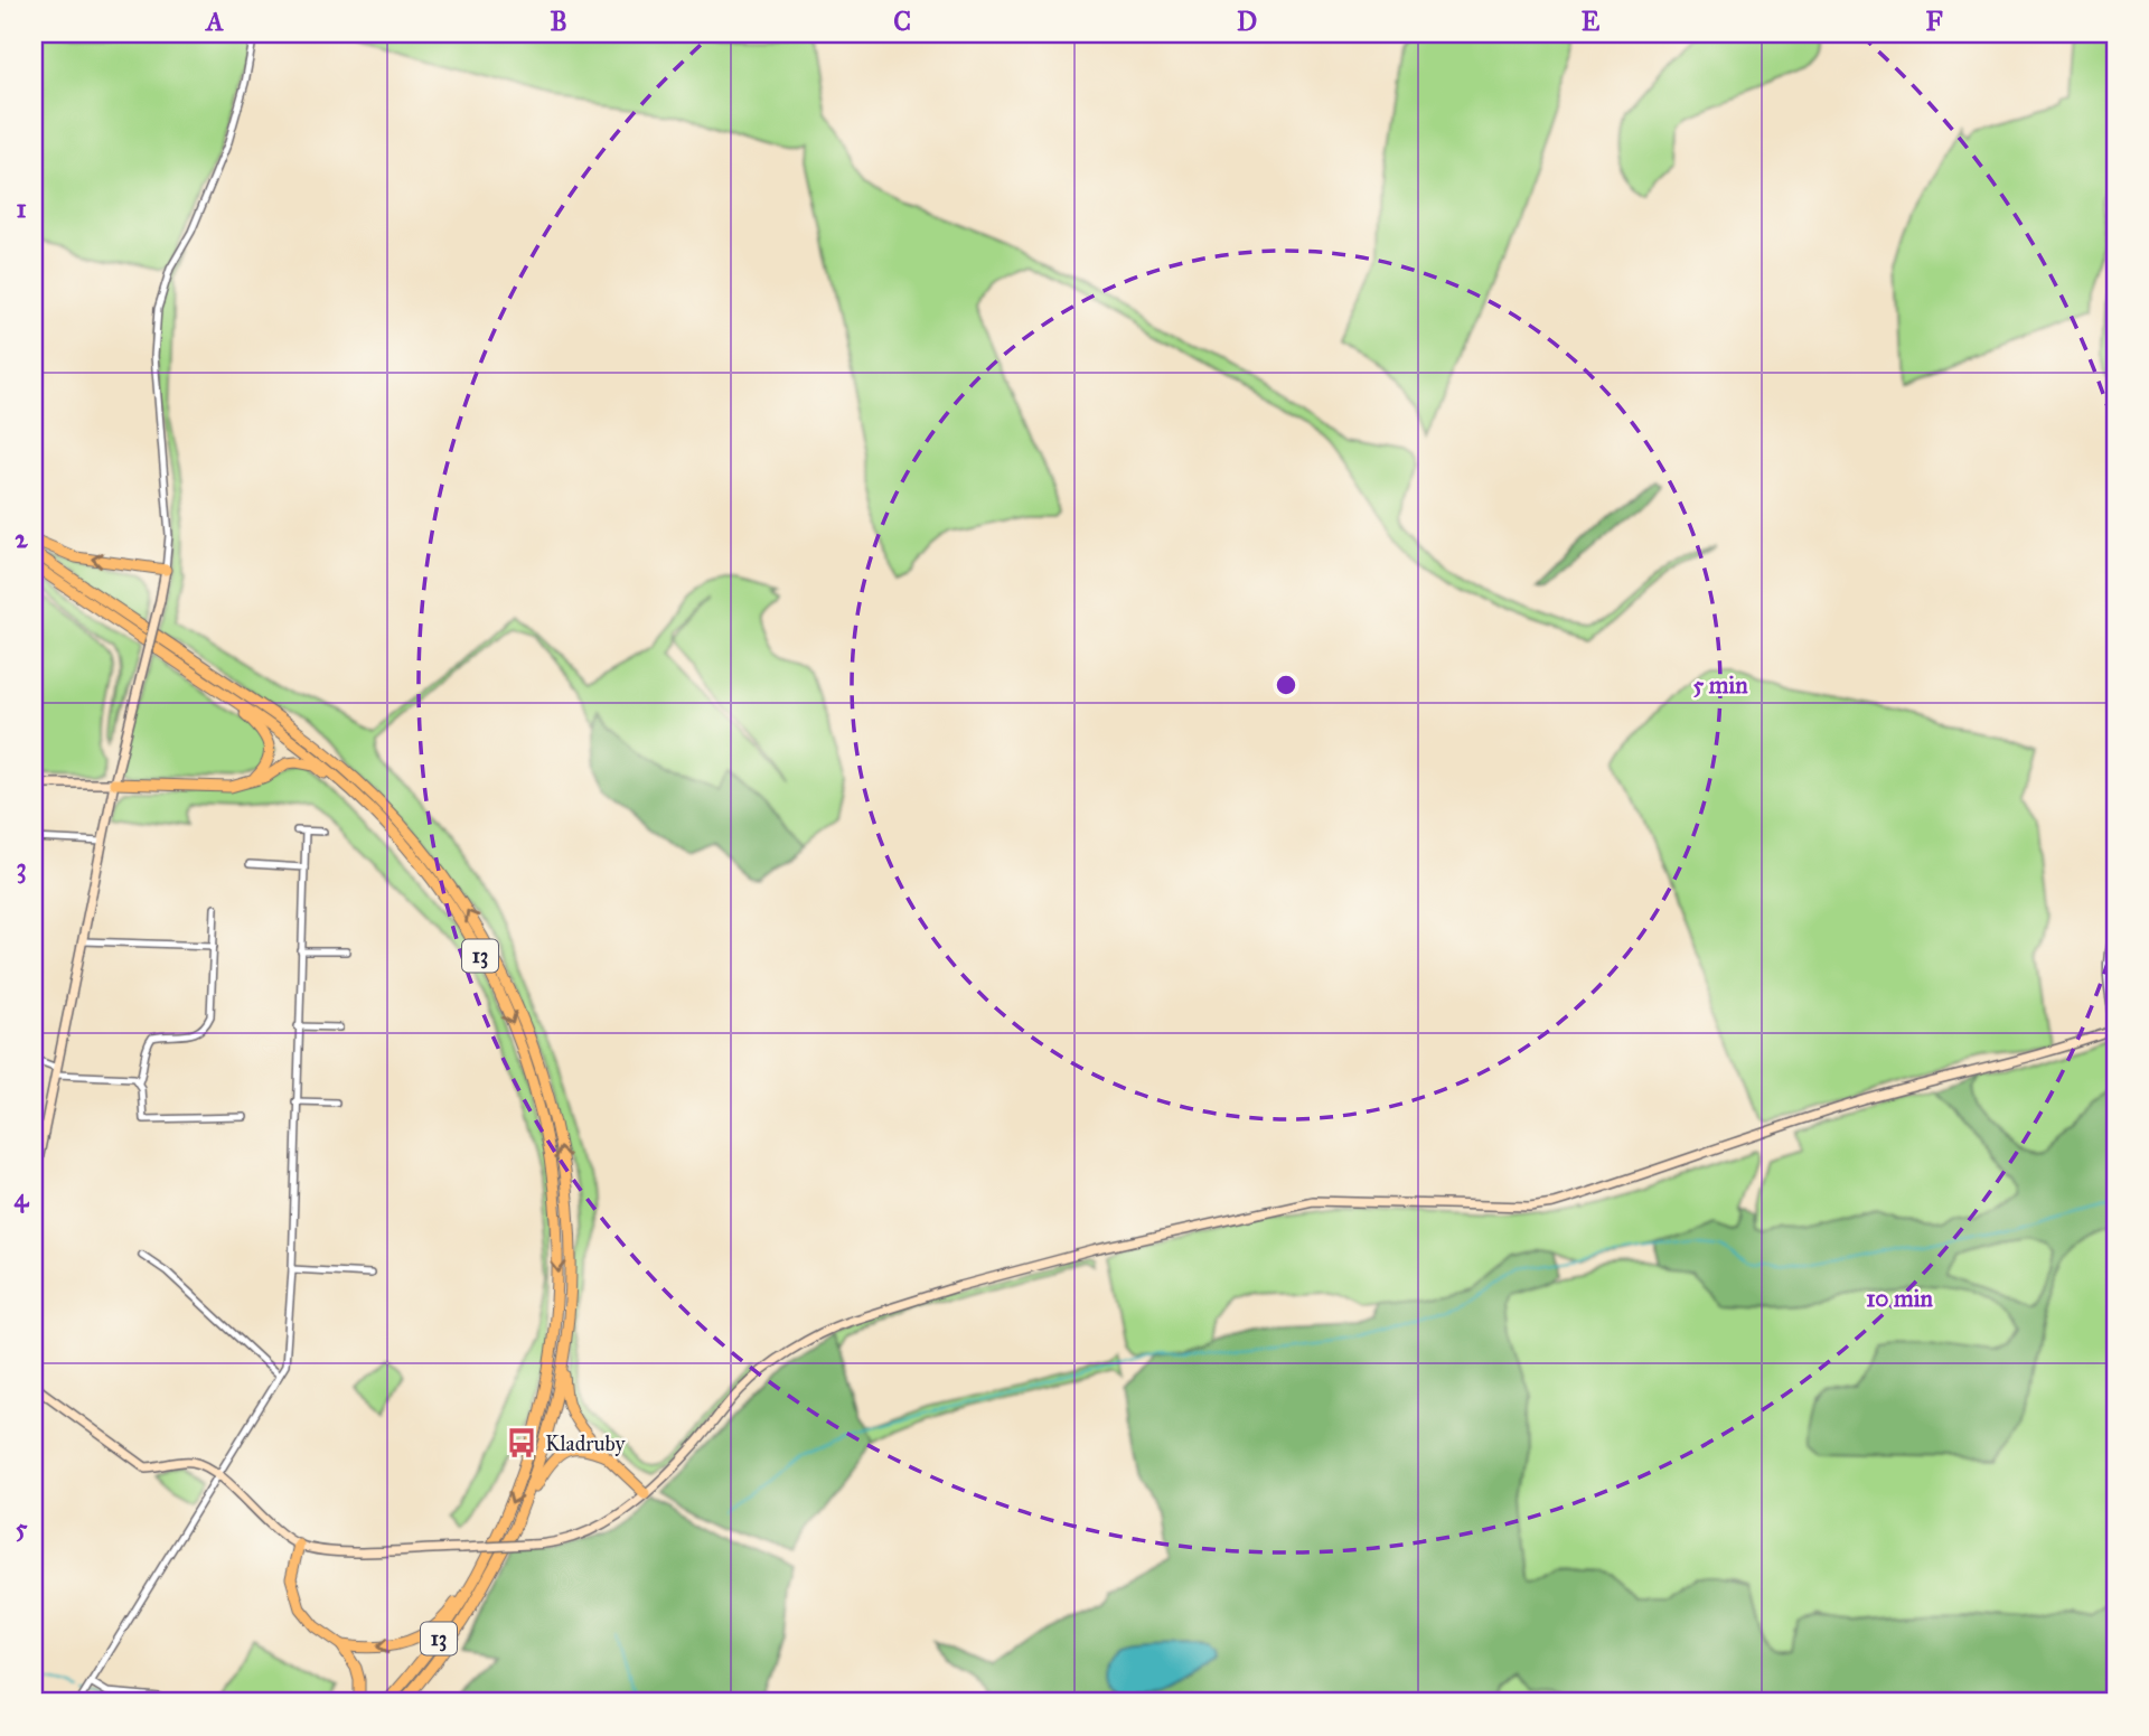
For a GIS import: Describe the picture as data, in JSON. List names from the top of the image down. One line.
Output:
{"streets":{"highway":["13"]},"places":{"bus stop":["Kladruby"]},"grid":{"columns":["A","B","C","D","E","F"],"rows":["1","2","3","4","5"]},"rings":["5 min","10 min"]}
